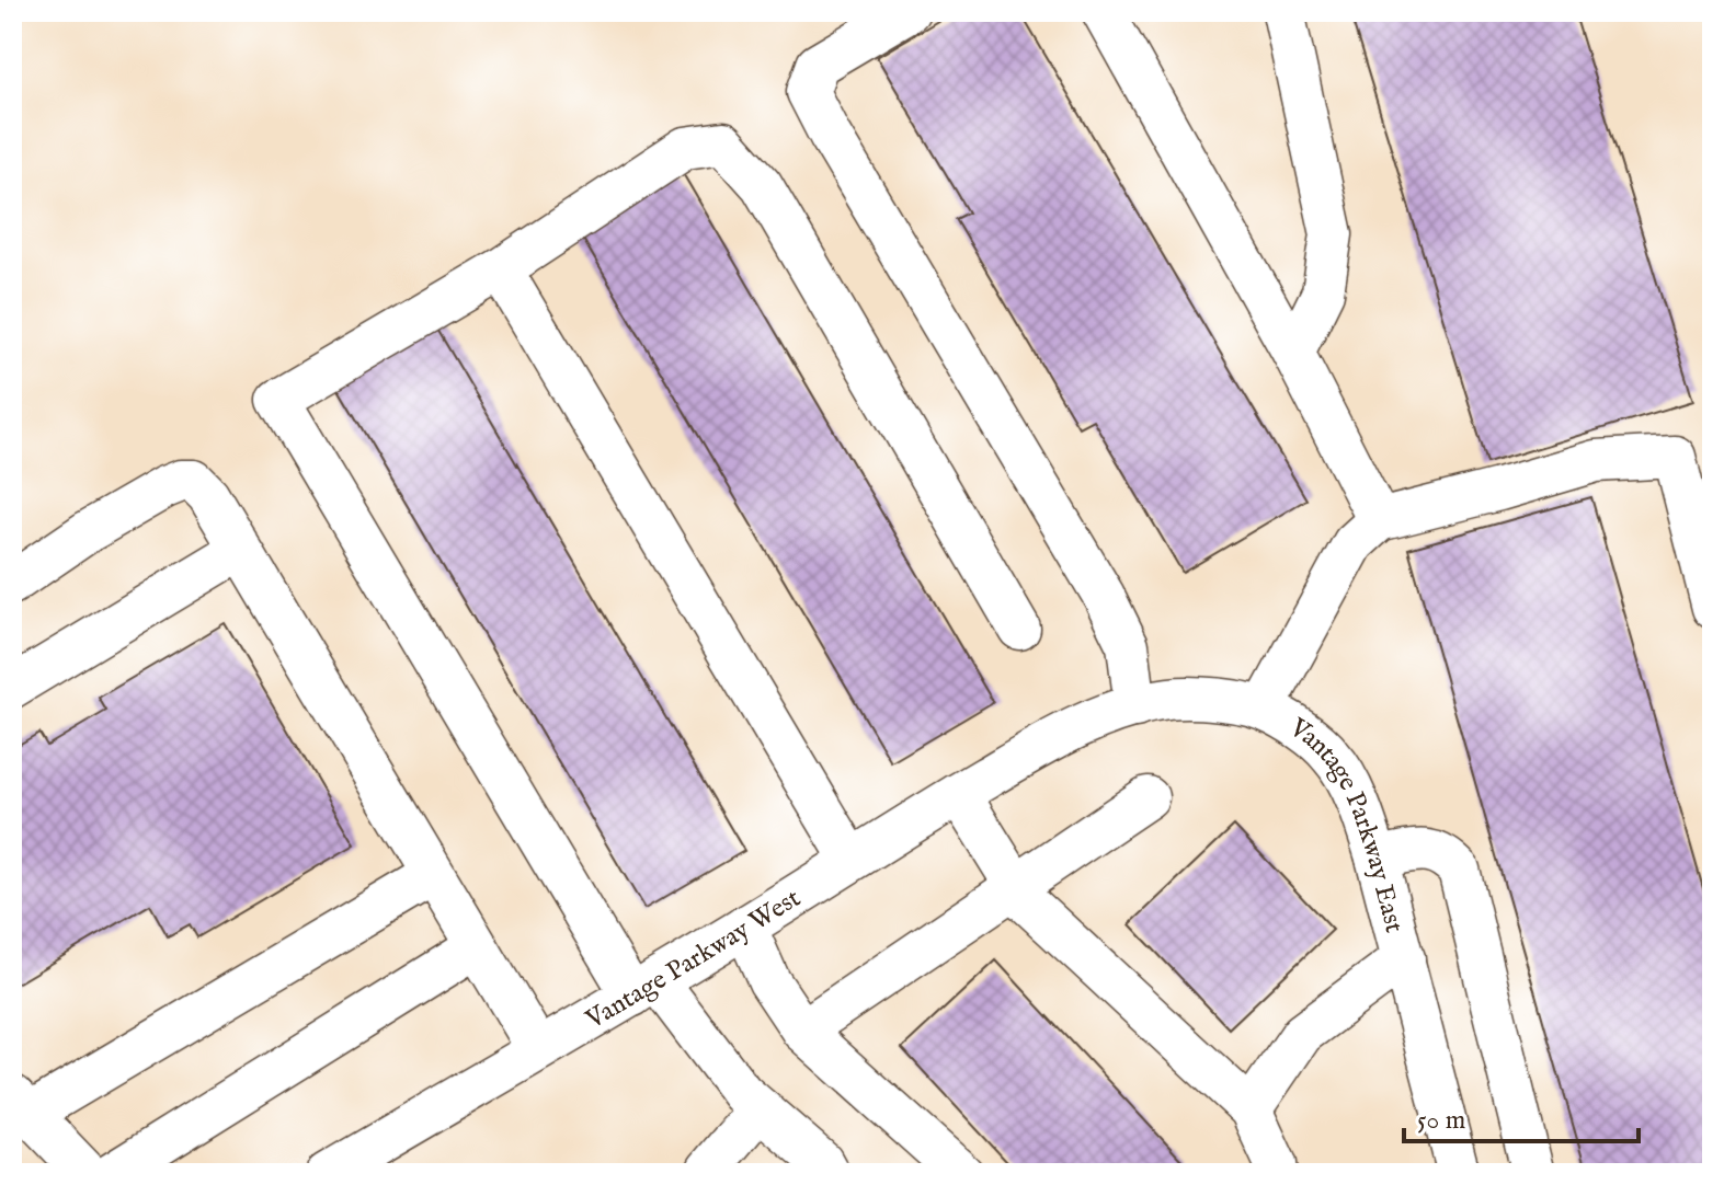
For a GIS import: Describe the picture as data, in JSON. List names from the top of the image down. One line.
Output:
{"streets":{"street":["Vantage Parkway East","Vantage Parkway West"]},"crossings":[["Vantage Parkway East","Vantage Parkway West"]],"scale_bar":"50 m"}
